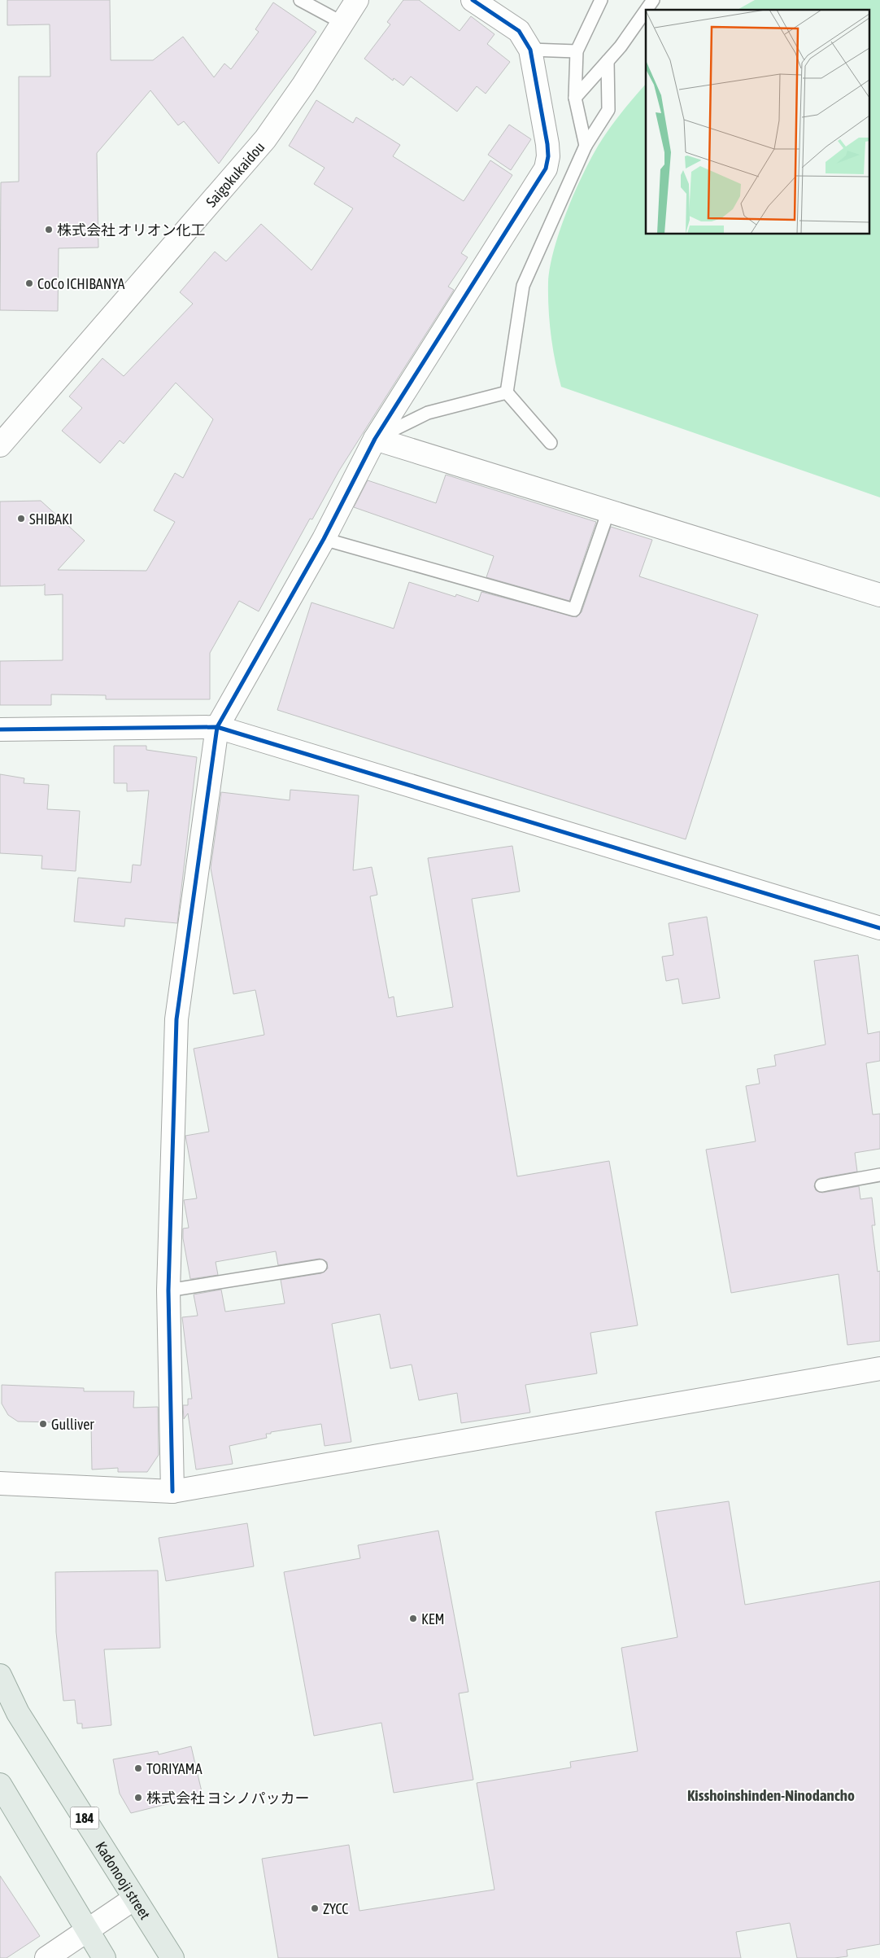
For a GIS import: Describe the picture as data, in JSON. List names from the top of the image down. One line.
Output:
{"streets":{"main road":["184","Kadonooji street"],"street":["Saigokukaidou"]},"districts":["Kisshoinshinden-Ninodancho"],"places":["株式会社 オリオン化工","CoCo ICHIBANYA","SHIBAKI","Gulliver","KEM","TORIYAMA","株式会社 ヨシノパッカー","ZYCC"]}
